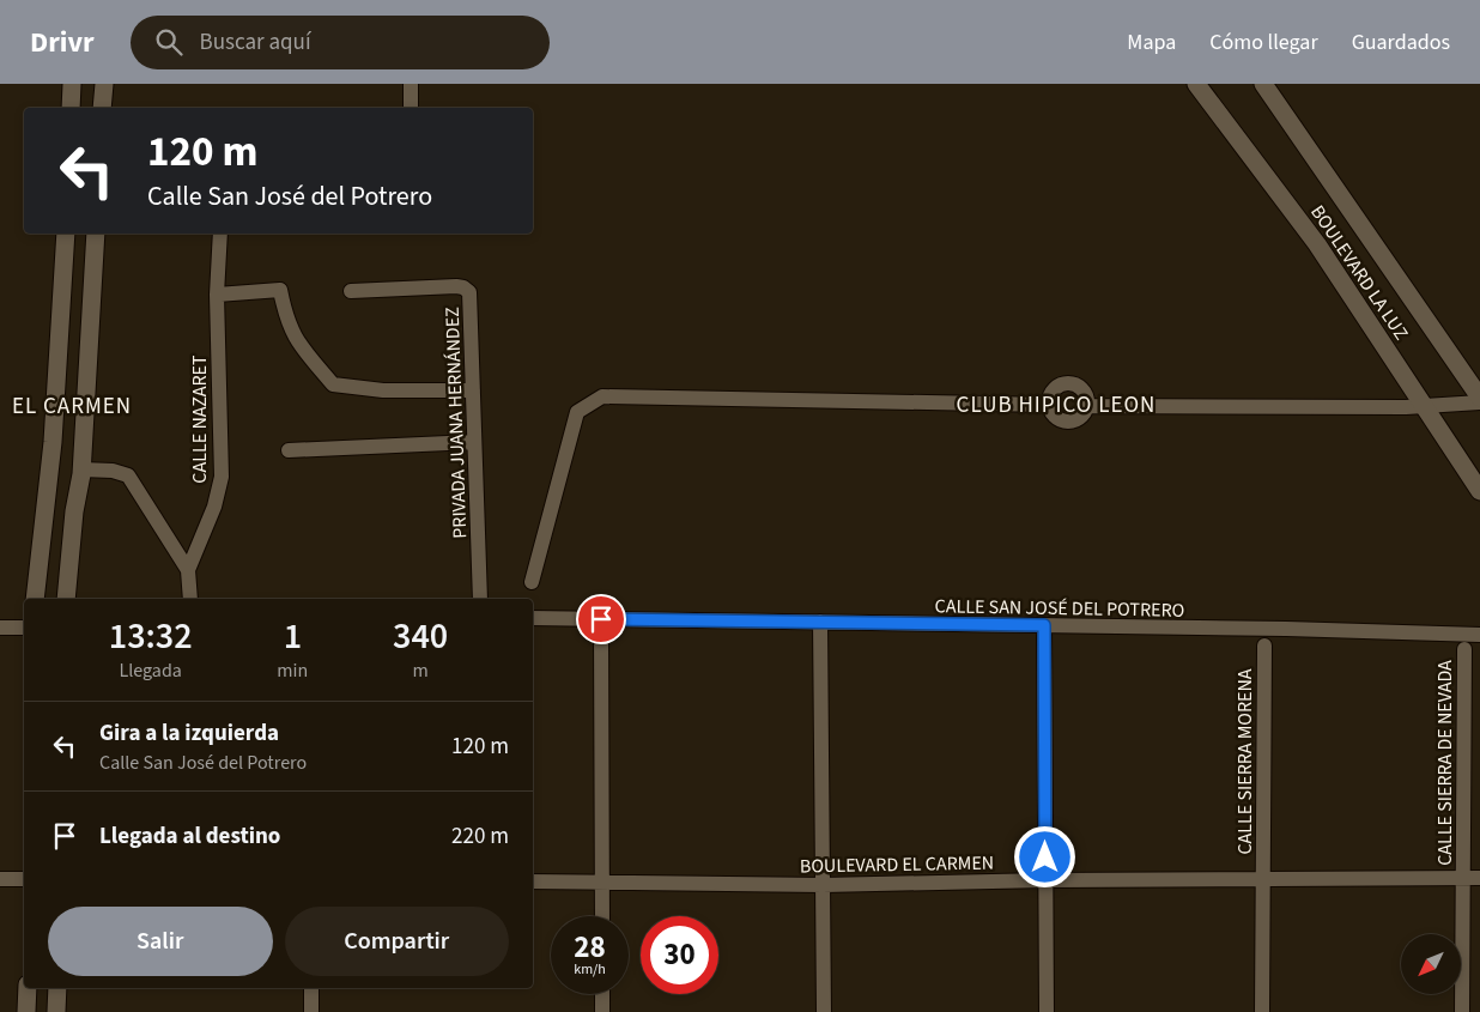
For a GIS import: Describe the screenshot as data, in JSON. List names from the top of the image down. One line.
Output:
{"streets":{"main road":["BOULEVARD LA LUZ"],"street":["CALLE NAZARET","PRIVADA JUANA HERNÁNDEZ","CALLE SAN JOSÉ DEL POTRERO","CALLE SIERRA MORENA","CALLE SIERRA DE NEVADA","BOULEVARD EL CARMEN"]},"crossings":[["CALLE SIERRA MORENA","BOULEVARD EL CARMEN"],["CALLE SIERRA DE NEVADA","BOULEVARD EL CARMEN"]],"districts":["CLUB HIPICO LEON","EL CARMEN"],"north":"bottom left","page":{"header":"Drivr","search":"Buscar aquí","nav":["Mapa","Cómo llegar","Guardados"],"turn":["120 m","Calle San José del Potrero"],"eta":["13:32","Llegada","1","min","340","m"],"list":[{"name":"Gira a la izquierda","note":"Calle San José del Potrero","value":"120 m"},{"name":"Llegada al destino","value":"220 m"}],"buttons":["Salir","Compartir"],"speed":"28 km/h","limit":"30"}}
